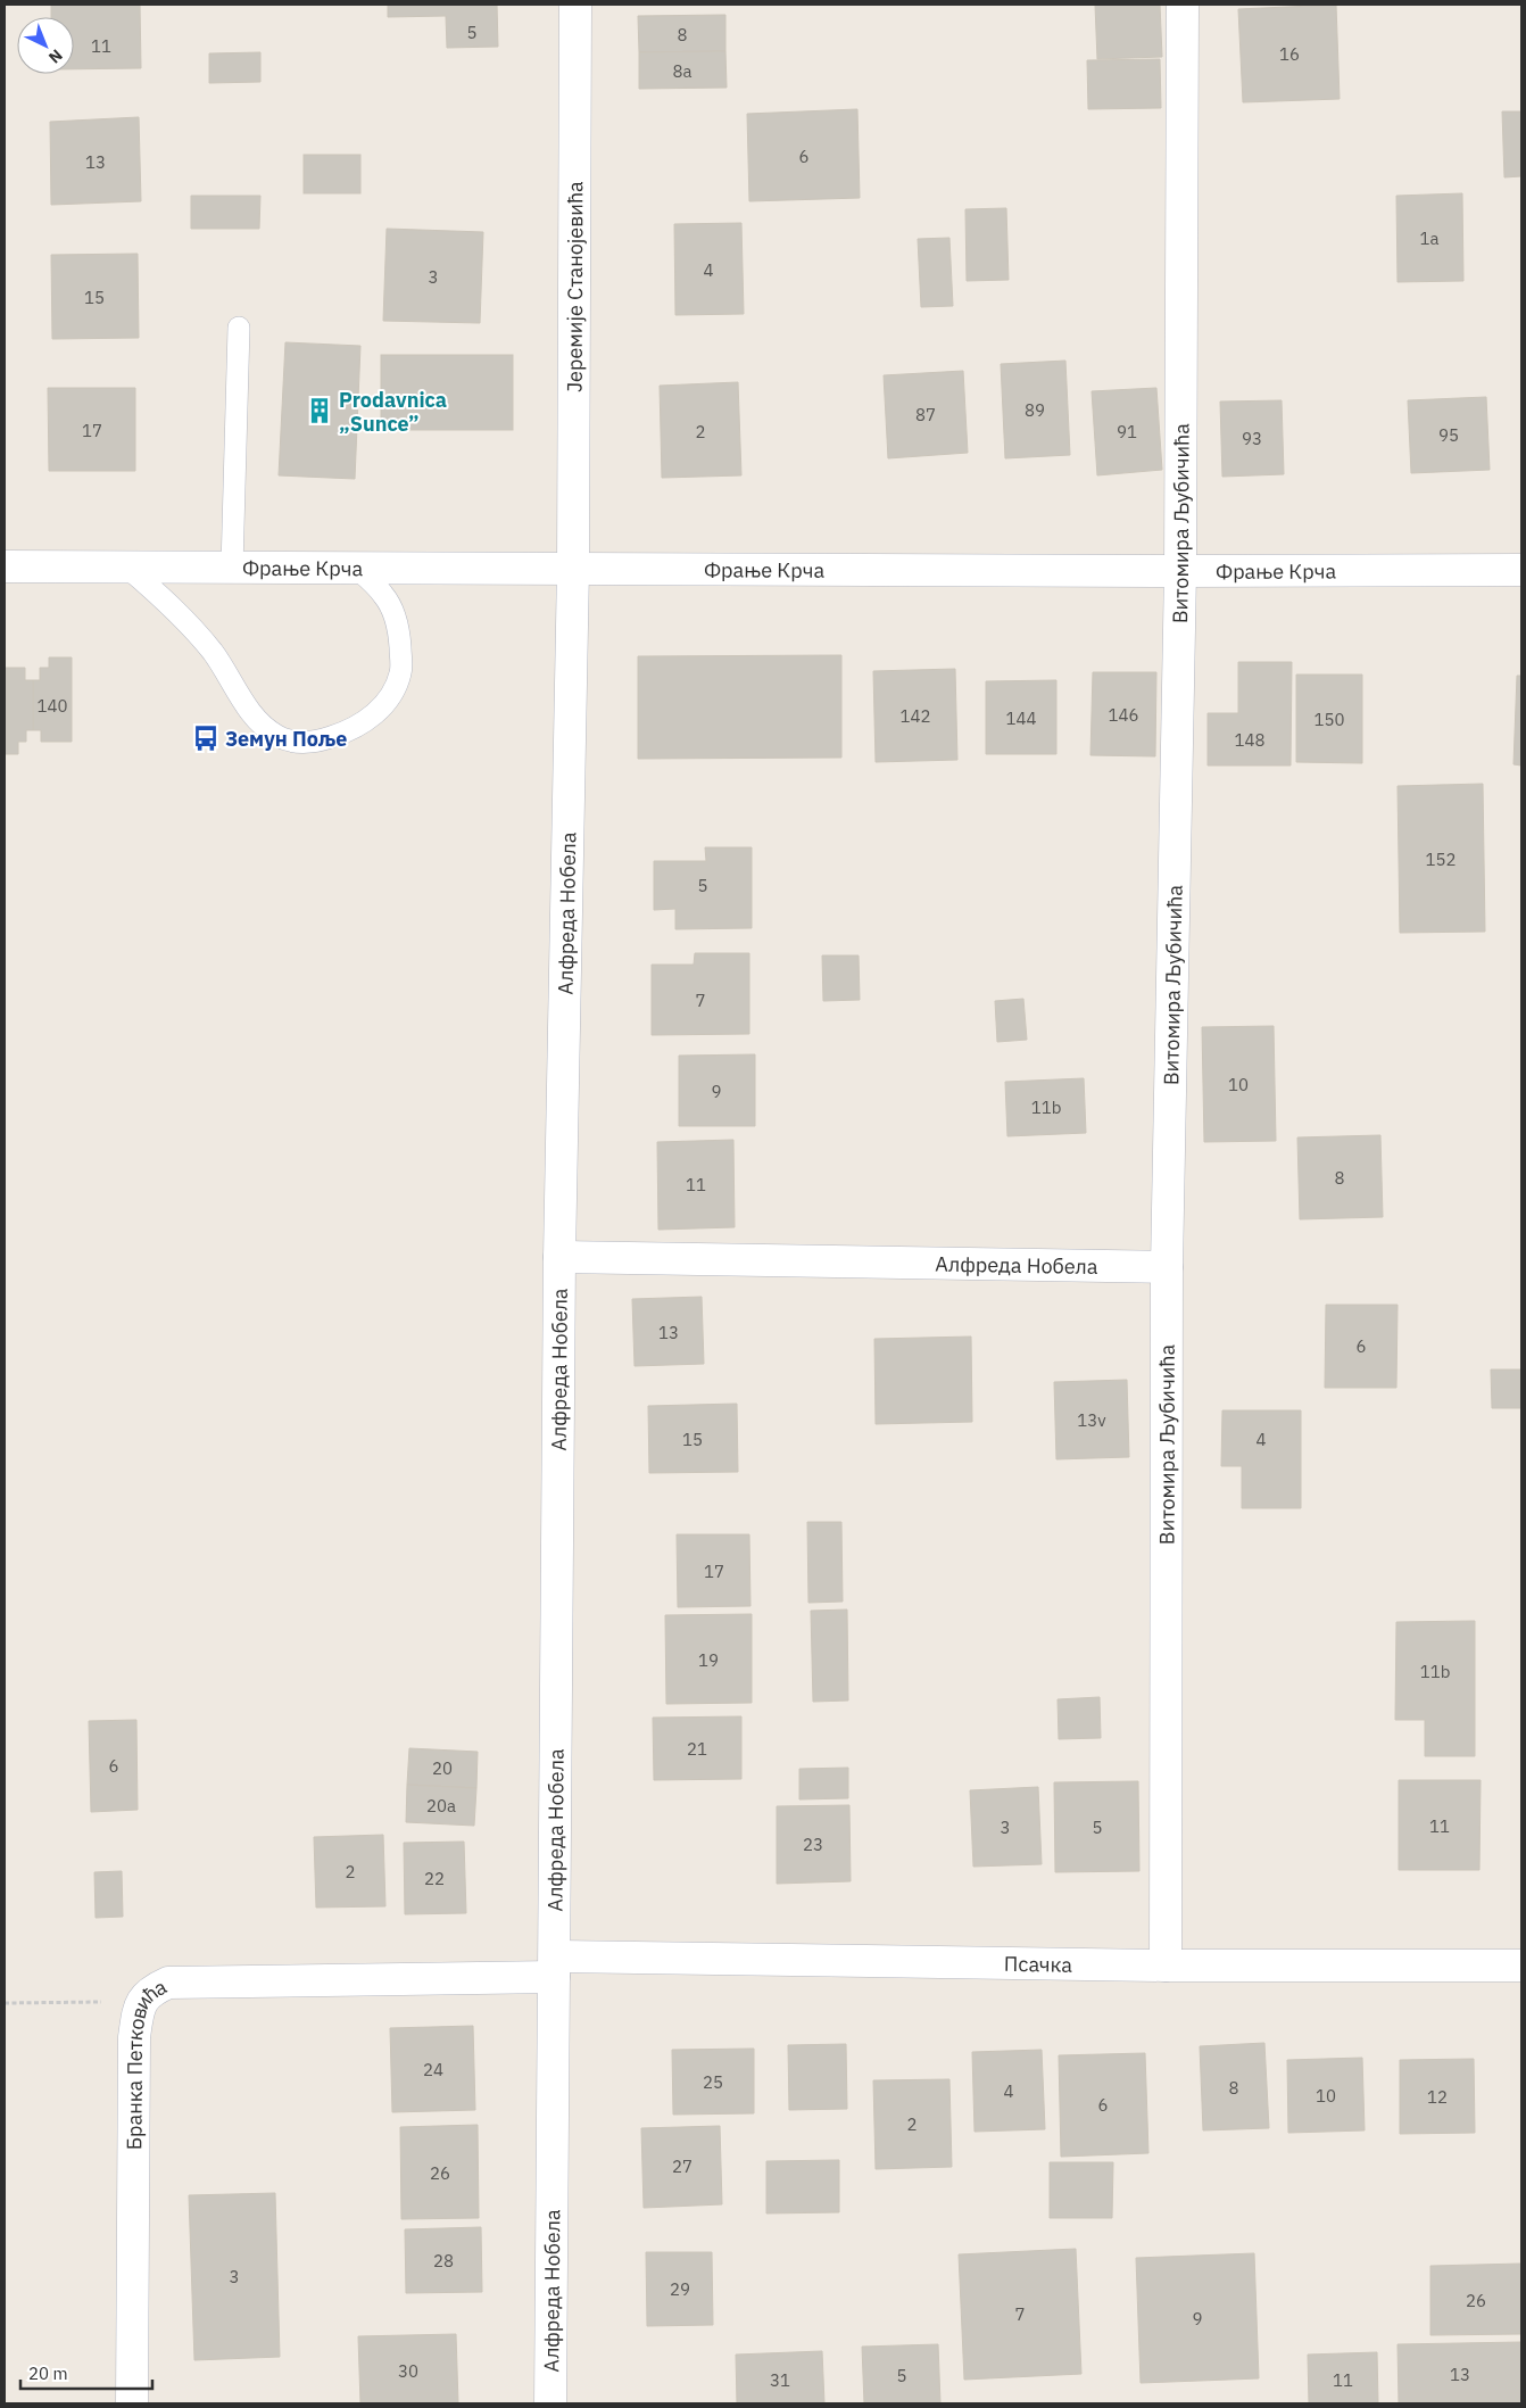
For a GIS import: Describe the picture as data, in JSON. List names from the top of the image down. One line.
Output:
{"streets":{"street":["Јеремије Станојевића","Витомира Љубичића","Фрање Крча","Алфреда Нобела","Псачка","Бранка Петковића"]},"crossings":[["Јеремије Станојевића","Фрање Крча"],["Јеремије Станојевића","Алфреда Нобела"],["Витомира Љубичића","Фрање Крча"],["Витомира Љубичића","Алфреда Нобела"],["Витомира Љубичића","Псачка"],["Фрање Крча","Алфреда Нобела"],["Алфреда Нобела","Псачка"],["Алфреда Нобела","Бранка Петковића"],["Псачка","Бранка Петковића"]],"places":{"building":["Prodavnica „Sunce”"],"bus stop":["Земун Поље"]},"house_numbers":["5","8","11","16","8a","6","13","1a","4","3","15","89","87","17","2","91","95","93","140","146","142","144","150","148","152","5","7","10","9","11b","8","11","13","6","13v","15","4","17","19","11b","21","6","20","20a","11","3","5","23","2","22","24","25","8","4","10","12","6","2","27","26","28","3","29","26","7","9","30","13","5","31","11"],"scale_bar":"20 m","north":"bottom right"}
